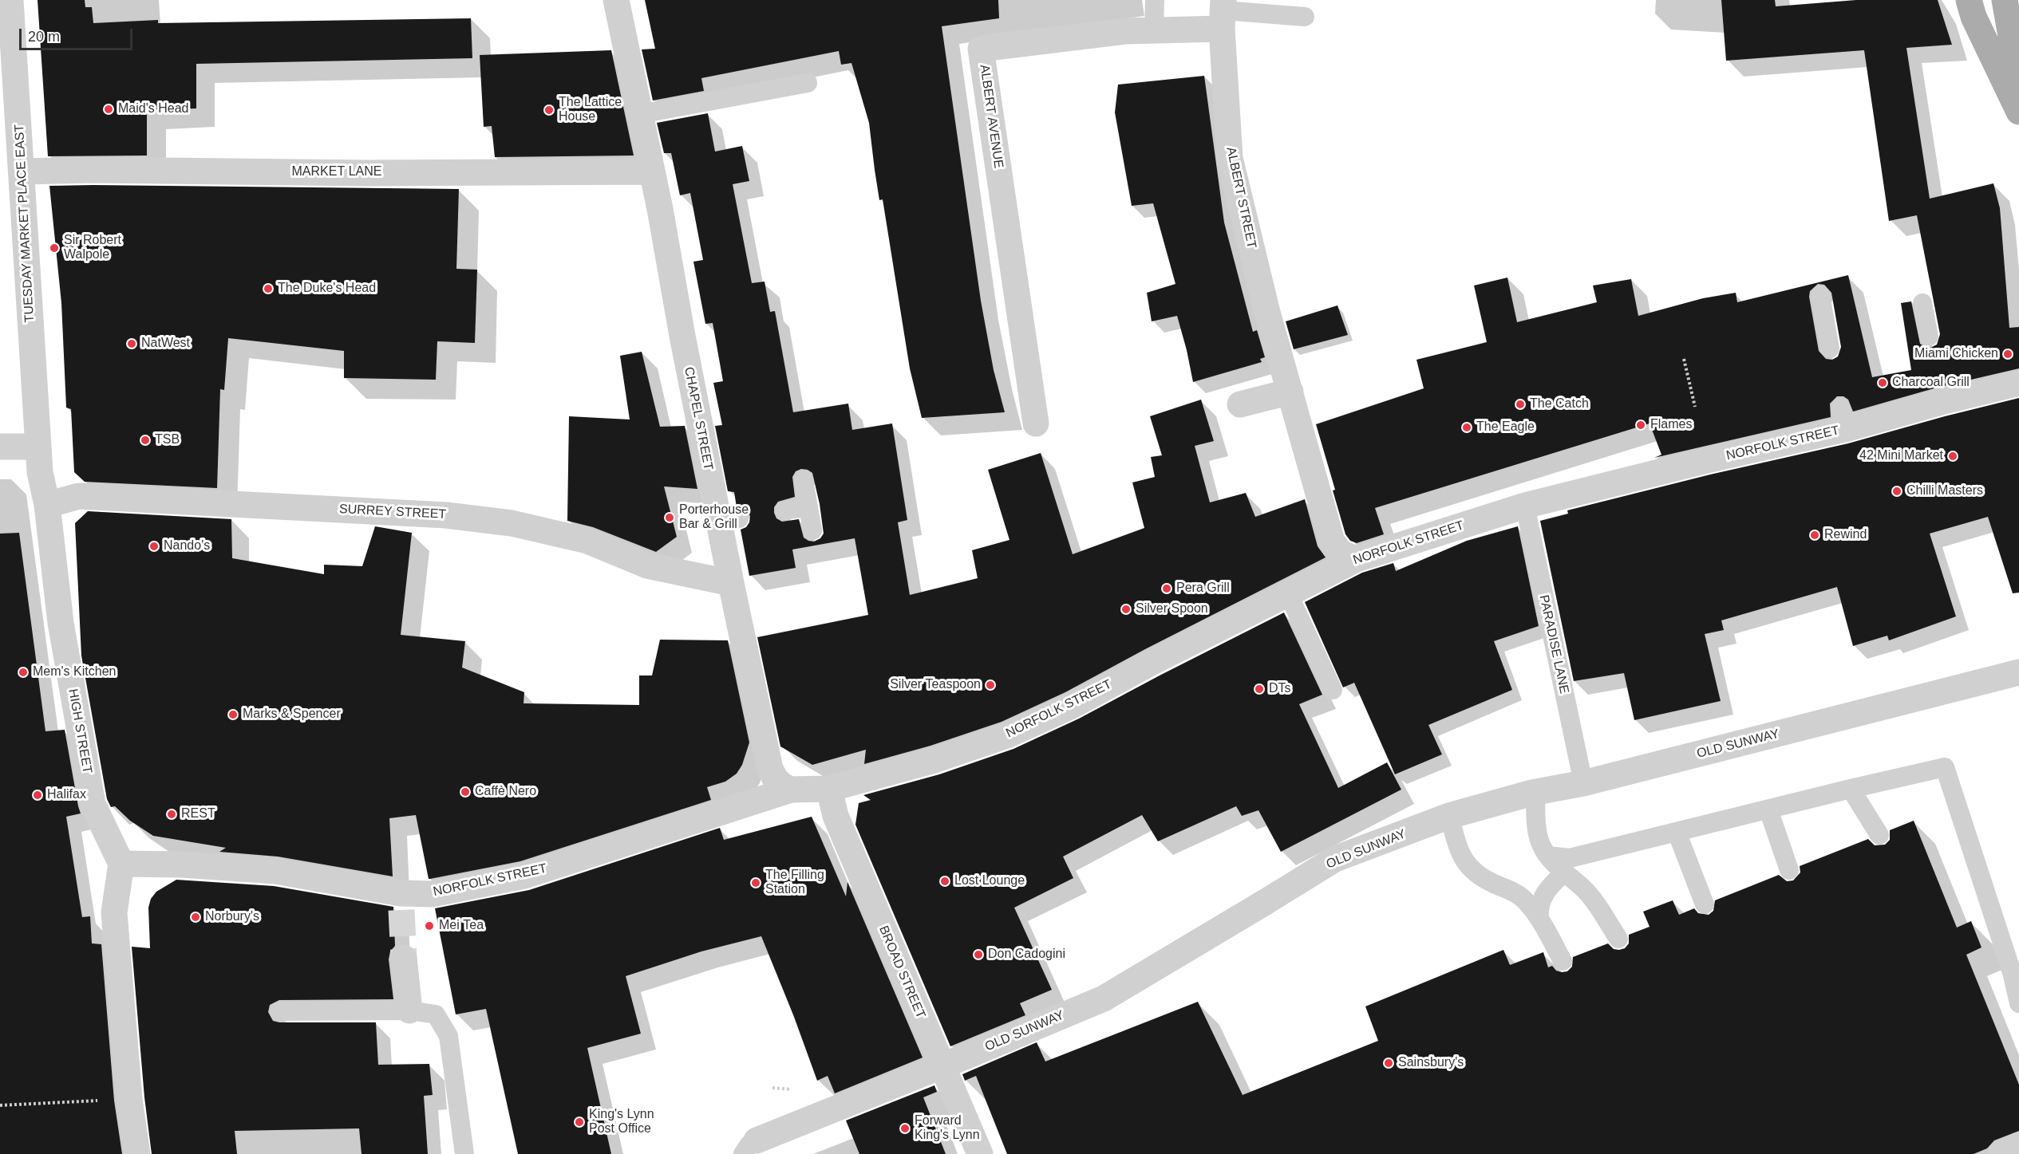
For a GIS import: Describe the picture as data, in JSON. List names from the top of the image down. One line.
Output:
{"streets":{"street":["ALBERT AVENUE","MARKET LANE","ALBERT STREET","TUESDAY MARKET PLACE EAST","CHAPEL STREET","NORFOLK STREET","SURREY STREET","HIGH STREET","OLD SUNWAY","BROAD STREET"],"lane":["PARADISE LANE"]},"crossings":[["ALBERT AVENUE","ALBERT STREET"],["MARKET LANE","TUESDAY MARKET PLACE EAST"],["MARKET LANE","CHAPEL STREET"],["ALBERT STREET","NORFOLK STREET"],["TUESDAY MARKET PLACE EAST","HIGH STREET"],["CHAPEL STREET","NORFOLK STREET"],["CHAPEL STREET","SURREY STREET"],["NORFOLK STREET","PARADISE LANE"],["NORFOLK STREET","HIGH STREET"],["NORFOLK STREET","BROAD STREET"],["SURREY STREET","HIGH STREET"],["PARADISE LANE","OLD SUNWAY"]],"places":["Maid's Head","The Lattice House","Sir Robert Walpole","The Duke's Head","NatWest","Miami Chicken","Charcoal Grill","The Catch","Flames","The Eagle","TSB","42 Mini Market","Chilli Masters","Porterhouse Bar & Grill","Rewind","Nando's","Pera Grill","Silver Spoon","Mem's Kitchen","Silver Teaspoon","DTs","Marks & Spencer","Caffè Nero","Halifax","REST","Lost Lounge","The Filling Station","Norbury's","Mei Tea","Don Cadogini","Sainsbury's","King's Lynn Post Office","Forward King's Lynn"],"scale_bar":"20 m"}
